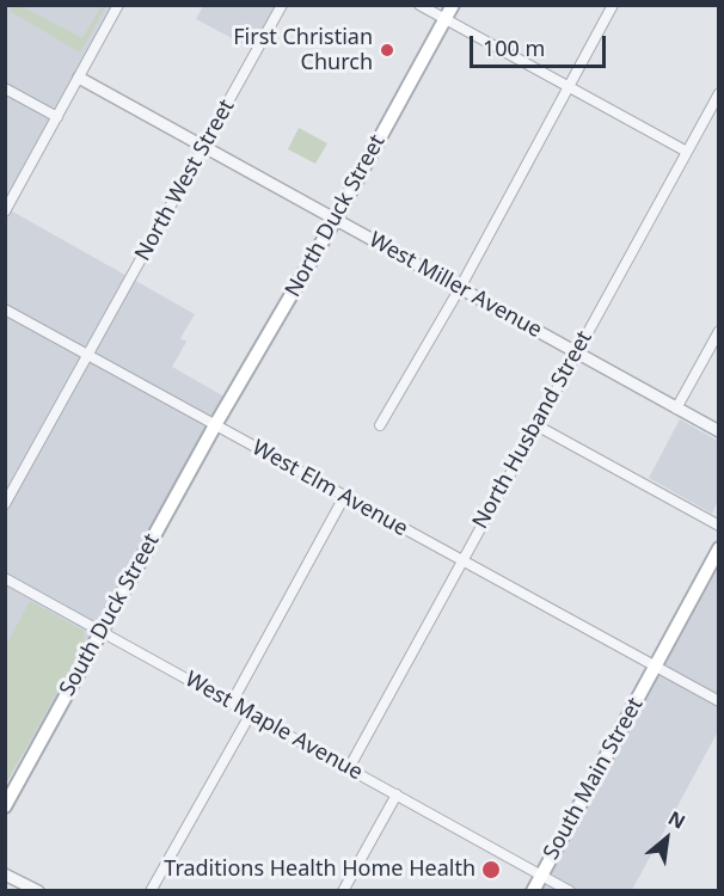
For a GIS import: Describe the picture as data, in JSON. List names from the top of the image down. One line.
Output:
{"streets":{"main road":["North Duck Street","South Duck Street","South Main Street"],"street":["North West Street","West Miller Avenue","North Husband Street","West Elm Avenue","West Maple Avenue"]},"crossings":[["North West Street","West Miller Avenue"],["North West Street","West Elm Avenue"],["North Duck Street","West Miller Avenue"],["North Duck Street","West Elm Avenue"],["North Duck Street","South Duck Street"],["West Miller Avenue","North Husband Street"],["North Husband Street","West Elm Avenue"],["North Husband Street","West Maple Avenue"],["West Elm Avenue","South Duck Street"],["West Elm Avenue","South Main Street"],["South Duck Street","West Maple Avenue"],["West Maple Avenue","South Main Street"]],"places":["First Christian Church","Traditions Health Home Health"],"scale_bar":"100 m","north":"top right"}
